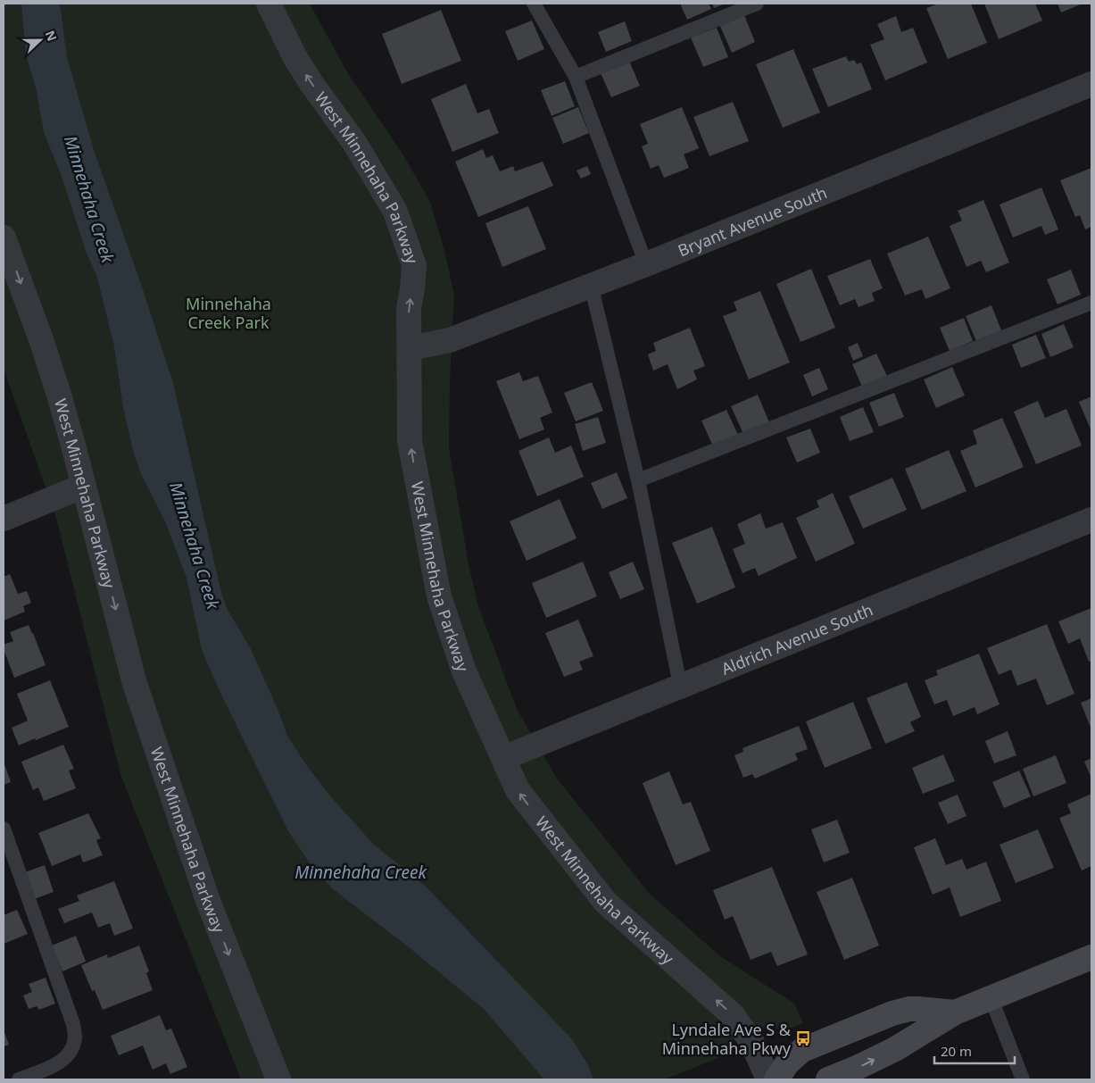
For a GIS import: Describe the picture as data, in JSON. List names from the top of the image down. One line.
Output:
{"streets":{"street":["West Minnehaha Parkway","Bryant Avenue South","Aldrich Avenue South"]},"crossings":[["West Minnehaha Parkway","Bryant Avenue South"],["West Minnehaha Parkway","Aldrich Avenue South"]],"water":["Minnehaha Creek"],"parks":["Minnehaha Creek Park"],"places":{"bus stop":["Lyndale Ave S & Minnehaha Pkwy"]},"scale_bar":"20 m","north":"right"}
